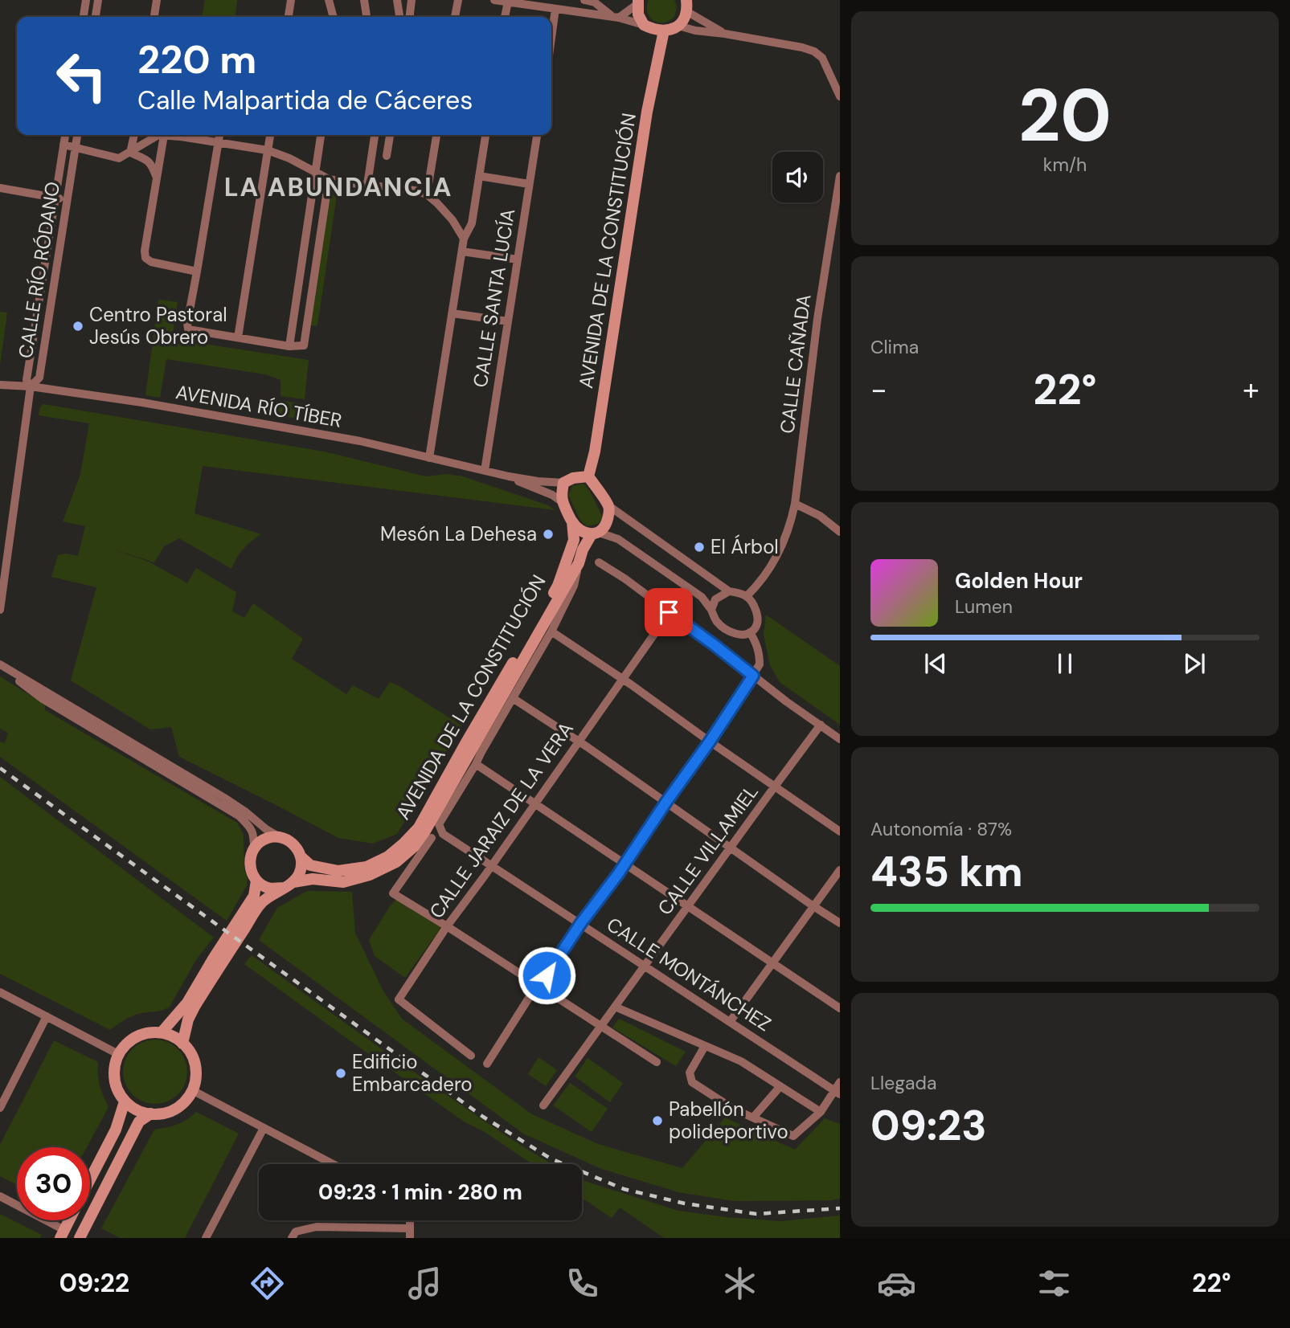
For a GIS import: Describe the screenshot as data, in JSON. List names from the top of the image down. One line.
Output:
{"streets":{"main road":["AVENIDA DE LA CONSTITUCIÓN"],"street":["CALLE RÍO RÓDANO","CALLE SANTA LUCÍA","CALLE CAÑADA","AVENIDA RÍO TÍBER","CALLE JARAIZ DE LA VERA","CALLE VILLAMIEL","CALLE MONTÁNCHEZ"]},"crossings":[["AVENIDA DE LA CONSTITUCIÓN","AVENIDA RÍO TÍBER"],["AVENIDA DE LA CONSTITUCIÓN","CALLE MONTÁNCHEZ"],["CALLE RÍO RÓDANO","AVENIDA RÍO TÍBER"],["CALLE SANTA LUCÍA","AVENIDA RÍO TÍBER"],["CALLE JARAIZ DE LA VERA","CALLE MONTÁNCHEZ"],["CALLE VILLAMIEL","CALLE MONTÁNCHEZ"]],"districts":["LA ABUNDANCIA"],"places":["Centro Pastoral Jesús Obrero","Mesón La Dehesa","El Árbol","Edificio Embarcadero","Pabellón polideportivo"],"page":{"tile":[["20","km/h"],"Clima",["Autonomía · 87%","435 km"],["Llegada","09:23"]],"turn":["220 m","Calle Malpartida de Cáceres"],"heat":["−","22°","+"],"song":["Golden Hour","Lumen"],"limit":"30","trip":"09:23 · 1 min · 280 m","tabs":["09:22","22°"]}}
